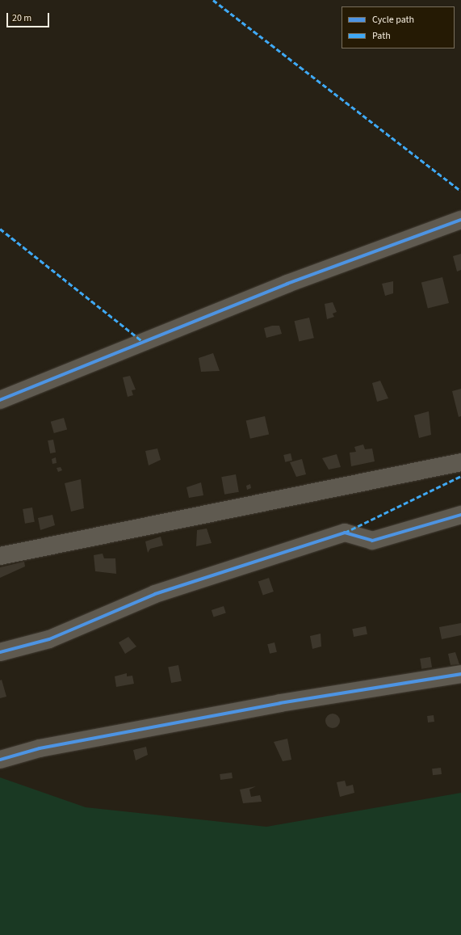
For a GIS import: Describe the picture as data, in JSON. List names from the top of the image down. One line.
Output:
{"legend":["Cycle path","Path"],"scale_bar":"20 m"}
